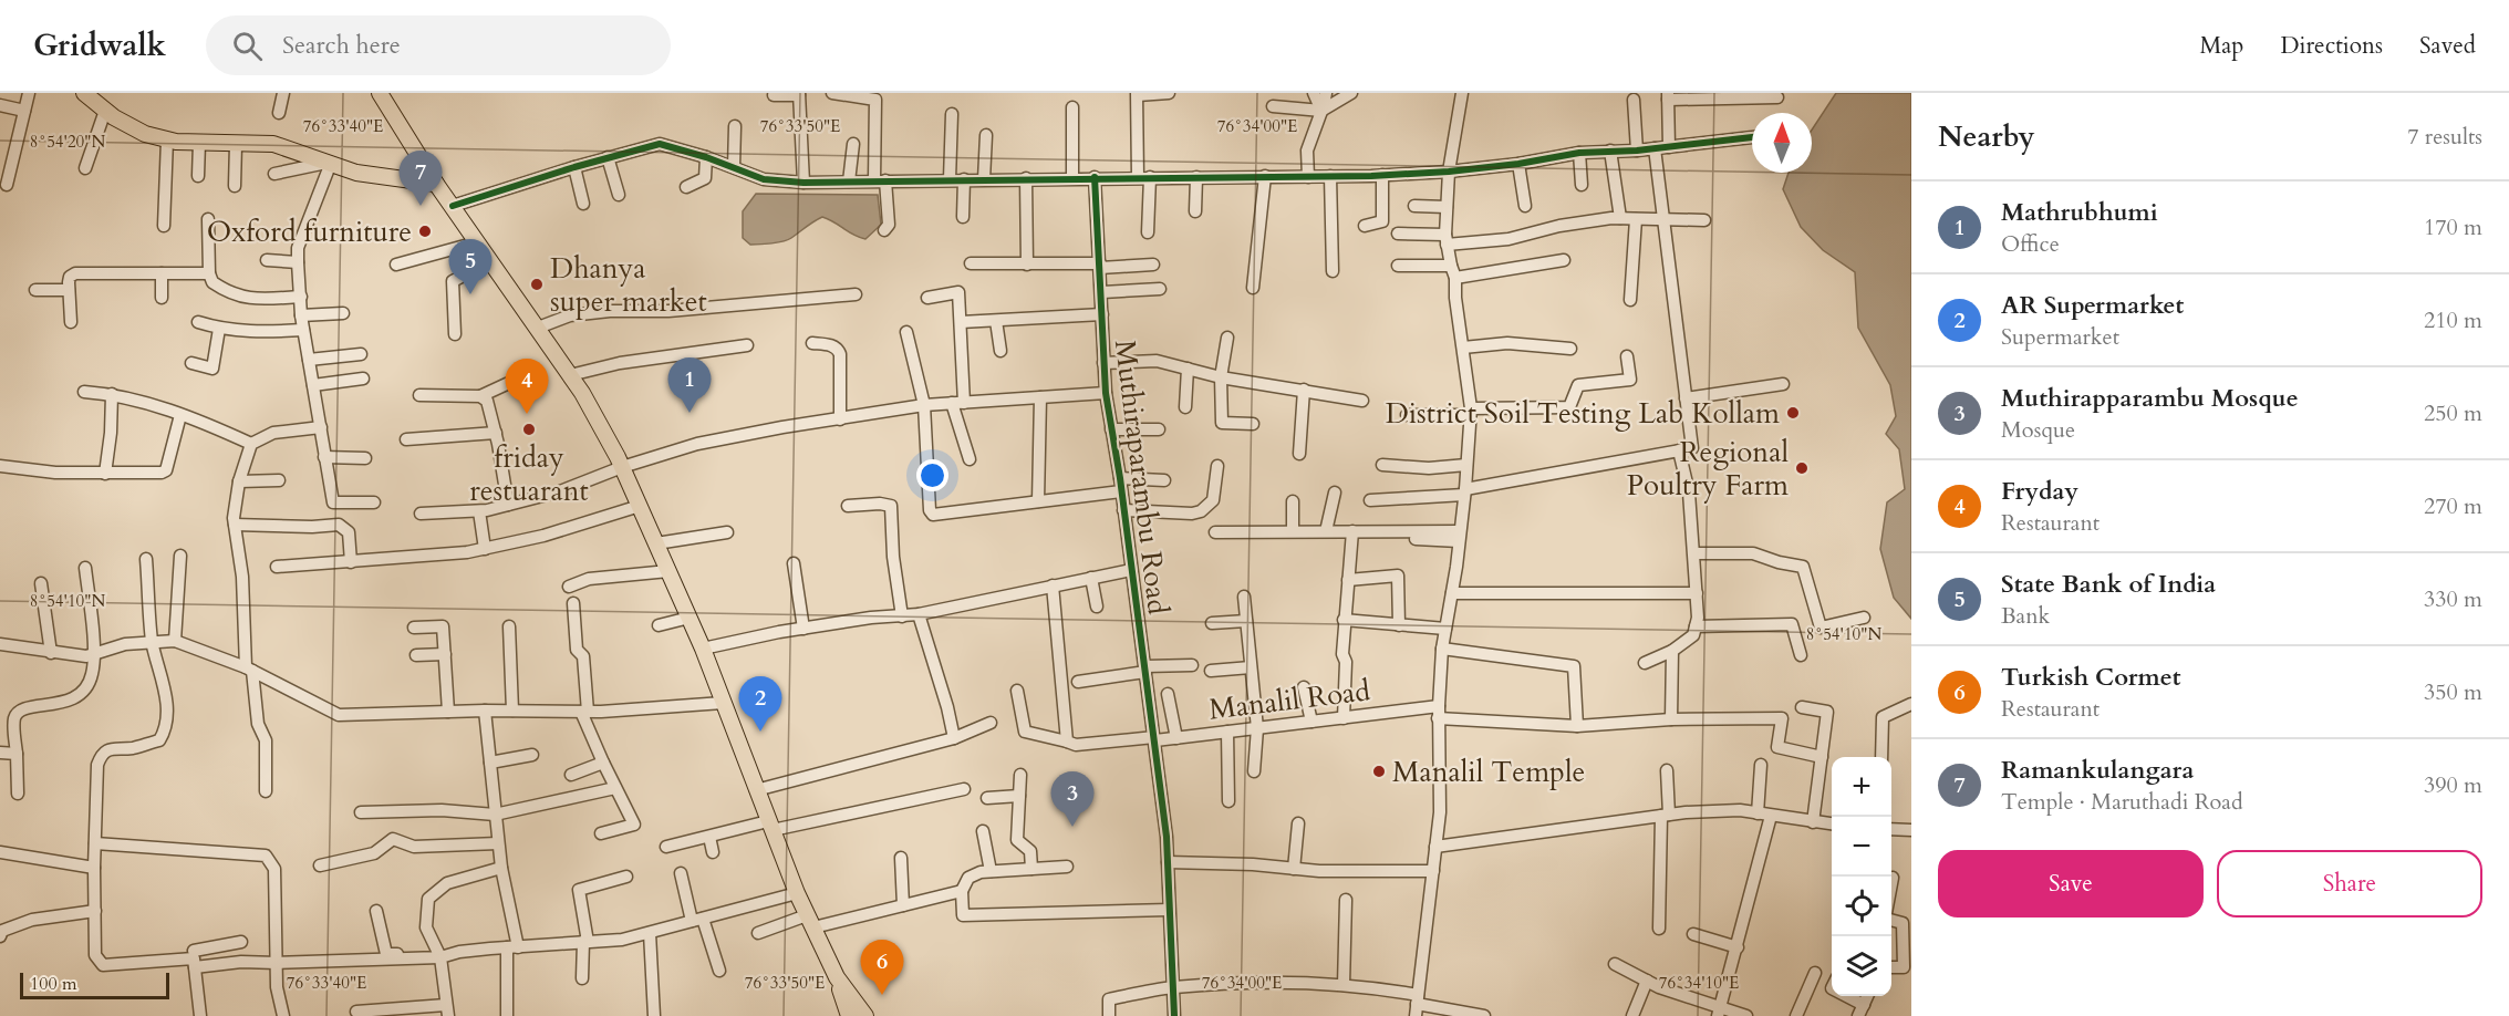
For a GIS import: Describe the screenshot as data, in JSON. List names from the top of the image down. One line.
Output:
{"streets":{"street":["Muthiraparambu Road","Manalil Road"]},"crossings":[["Muthiraparambu Road","Manalil Road"]],"places":["Oxford furniture","Dhanya super market","District Soil Testing Lab Kollam","friday restuarant","Regional Poultry Farm","Manalil Temple"],"scale_bar":"100 m","north":"top","page":{"header":"Gridwalk","search":"Search here","nav":["Map","Directions","Saved"],"heading":["Nearby","7 results"],"pins":["7","5","1","4","2","3","6"],"list":[{"mark":"1","name":"Mathrubhumi","note":"Office","value":"170 m"},{"mark":"2","name":"AR Supermarket","note":"Supermarket","value":"210 m"},{"mark":"3","name":"Muthirapparambu Mosque","note":"Mosque","value":"250 m"},{"mark":"4","name":"Fryday","note":"Restaurant","value":"270 m"},{"mark":"5","name":"State Bank of India","note":"Bank","value":"330 m"},{"mark":"6","name":"Turkish Cormet","note":"Restaurant","value":"350 m"},{"mark":"7","name":"Ramankulangara","note":"Temple · Maruthadi Road","value":"390 m"}],"map_buttons":["+","−"],"buttons":["Save","Share"],"scale":"100 m"},"coordinates":["76°33'40\"E","76°33'50\"E","76°34'00\"E","8°54'20\"N","8°54'10\"N","76°34'10\"E"]}
